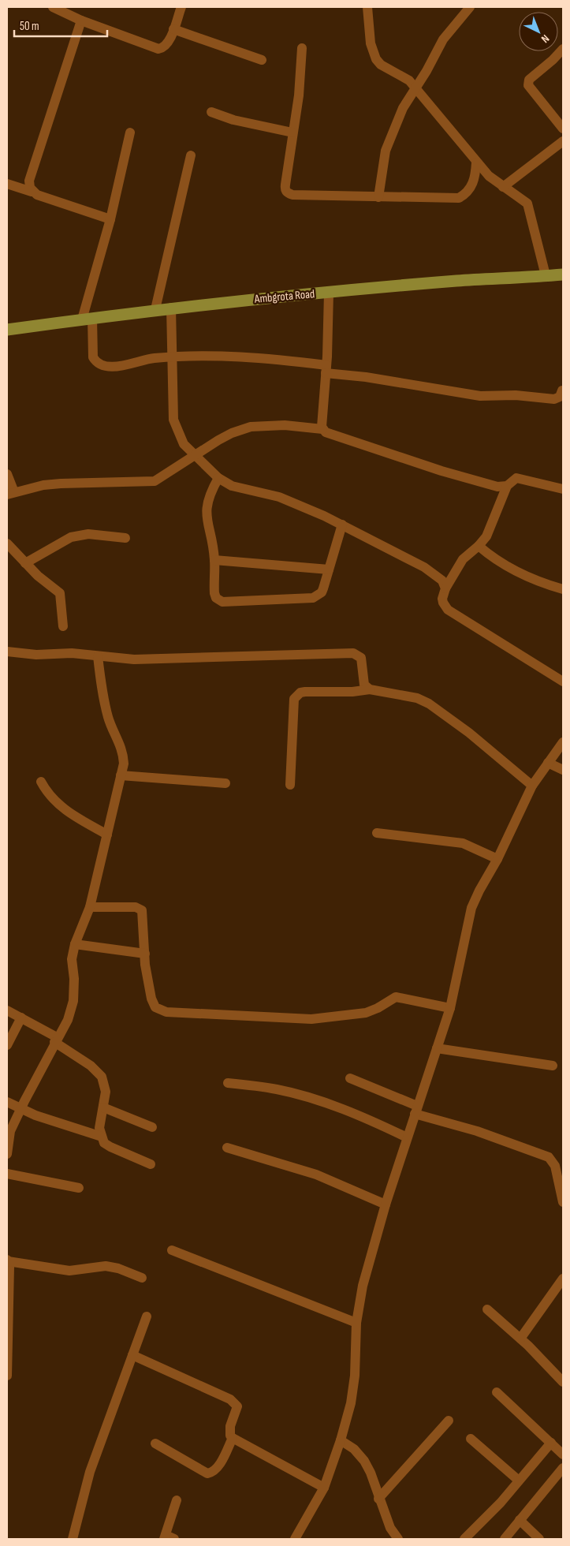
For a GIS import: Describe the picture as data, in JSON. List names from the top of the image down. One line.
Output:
{"streets":{"main road":["Ambgrota Road"]},"scale_bar":"50 m","north":"bottom right"}
